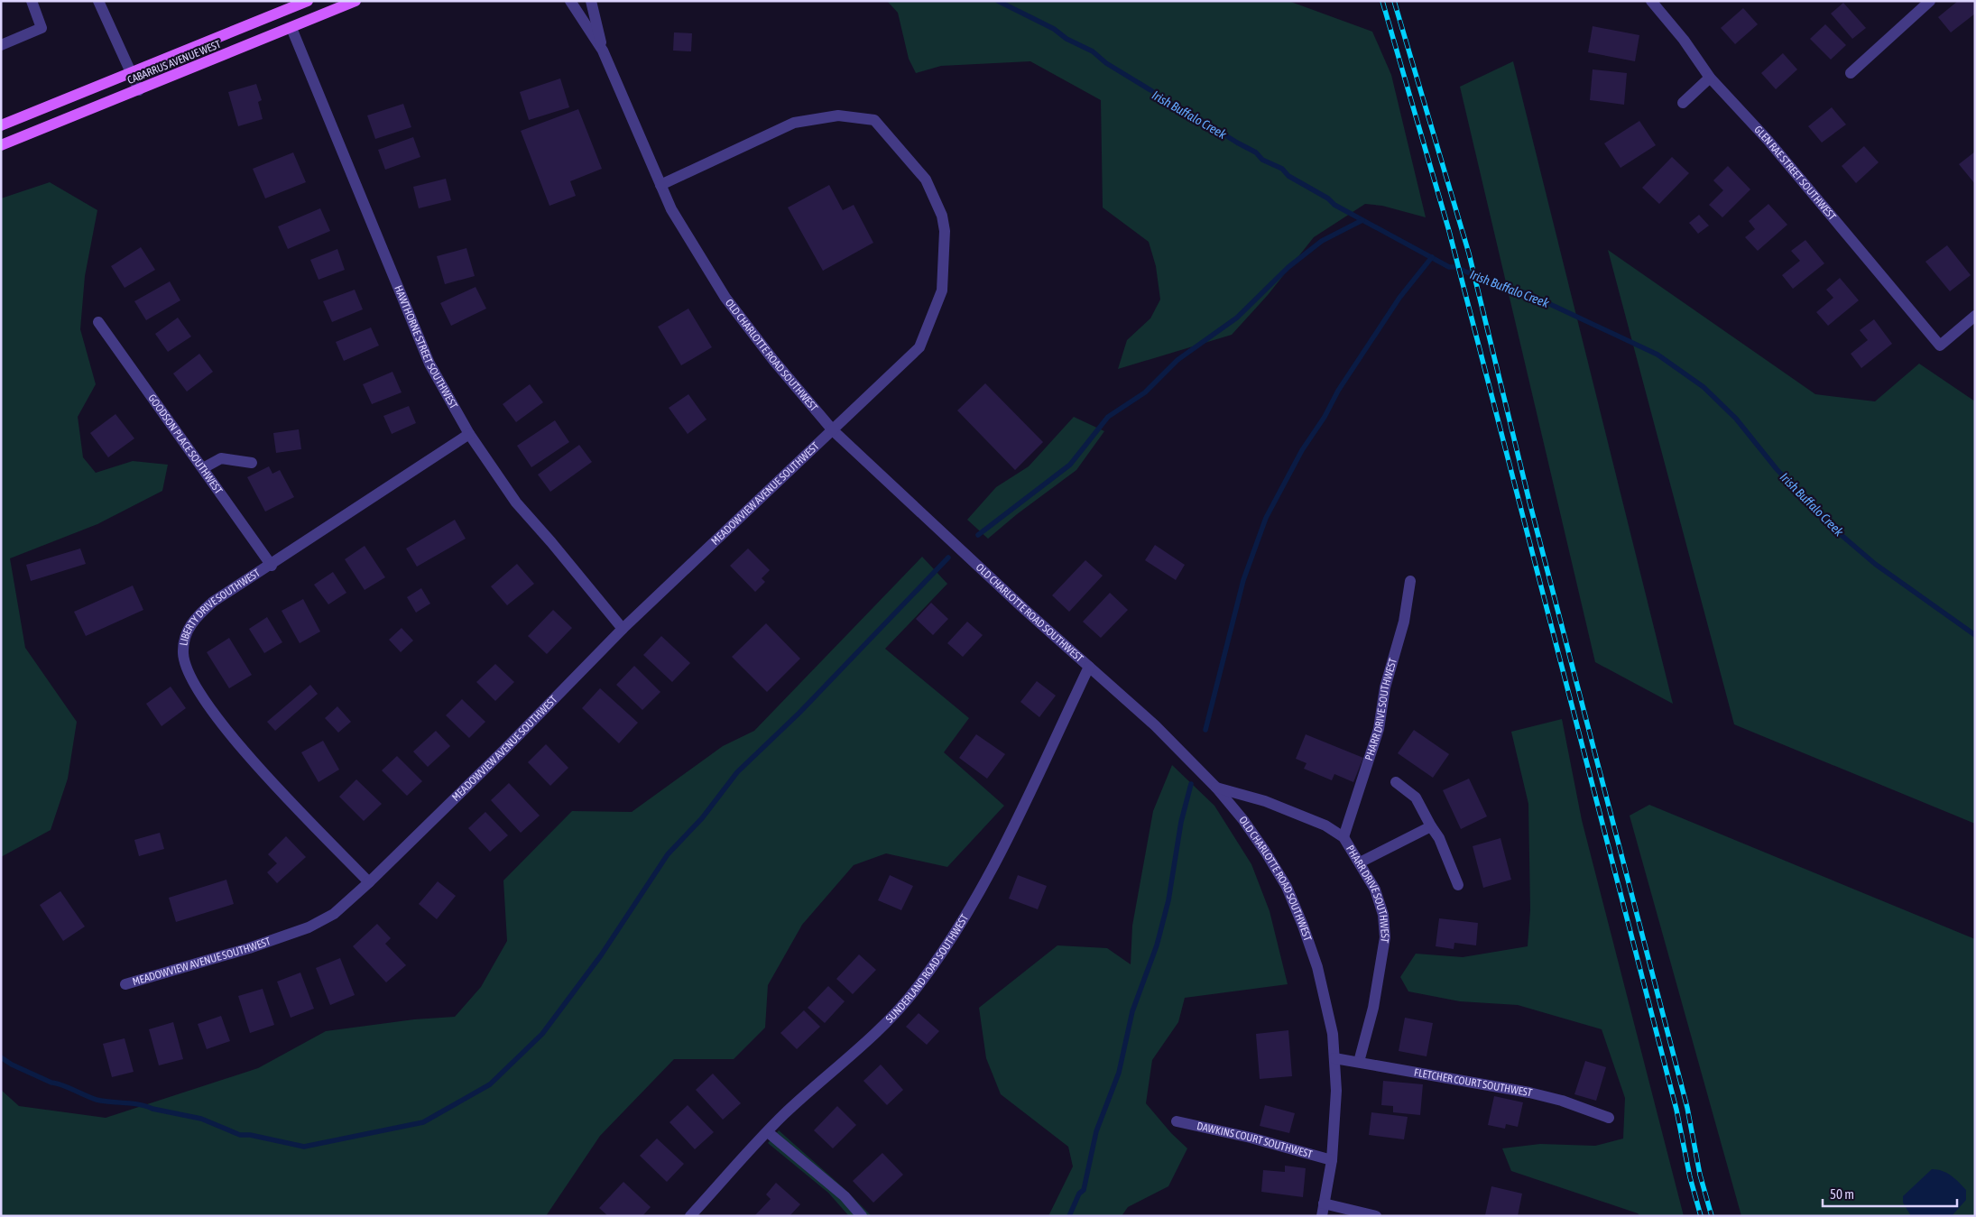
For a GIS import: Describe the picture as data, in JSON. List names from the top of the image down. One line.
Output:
{"streets":{"main road":["CABARRUS AVENUE WEST"],"street":["GLEN RAE STREET SOUTHWEST","HAWTHORNE STREET SOUTHWEST","OLD CHARLOTTE ROAD SOUTHWEST","GOODSON PLACE SOUTHWEST","MEADOWVIEW AVENUE SOUTHWEST","LIBERTY DRIVE SOUTHWEST","PHARR DRIVE SOUTHWEST","SUNDERLAND ROAD SOUTHWEST","FLETCHER COURT SOUTHWEST","DAWKINS COURT SOUTHWEST"]},"crossings":[["CABARRUS AVENUE WEST","HAWTHORNE STREET SOUTHWEST"],["HAWTHORNE STREET SOUTHWEST","MEADOWVIEW AVENUE SOUTHWEST"],["HAWTHORNE STREET SOUTHWEST","LIBERTY DRIVE SOUTHWEST"],["OLD CHARLOTTE ROAD SOUTHWEST","MEADOWVIEW AVENUE SOUTHWEST"],["OLD CHARLOTTE ROAD SOUTHWEST","PHARR DRIVE SOUTHWEST"],["OLD CHARLOTTE ROAD SOUTHWEST","SUNDERLAND ROAD SOUTHWEST"],["OLD CHARLOTTE ROAD SOUTHWEST","FLETCHER COURT SOUTHWEST"],["OLD CHARLOTTE ROAD SOUTHWEST","DAWKINS COURT SOUTHWEST"],["GOODSON PLACE SOUTHWEST","LIBERTY DRIVE SOUTHWEST"],["MEADOWVIEW AVENUE SOUTHWEST","LIBERTY DRIVE SOUTHWEST"],["PHARR DRIVE SOUTHWEST","FLETCHER COURT SOUTHWEST"]],"water":["Irish Buffalo Creek"],"scale_bar":"50 m"}
